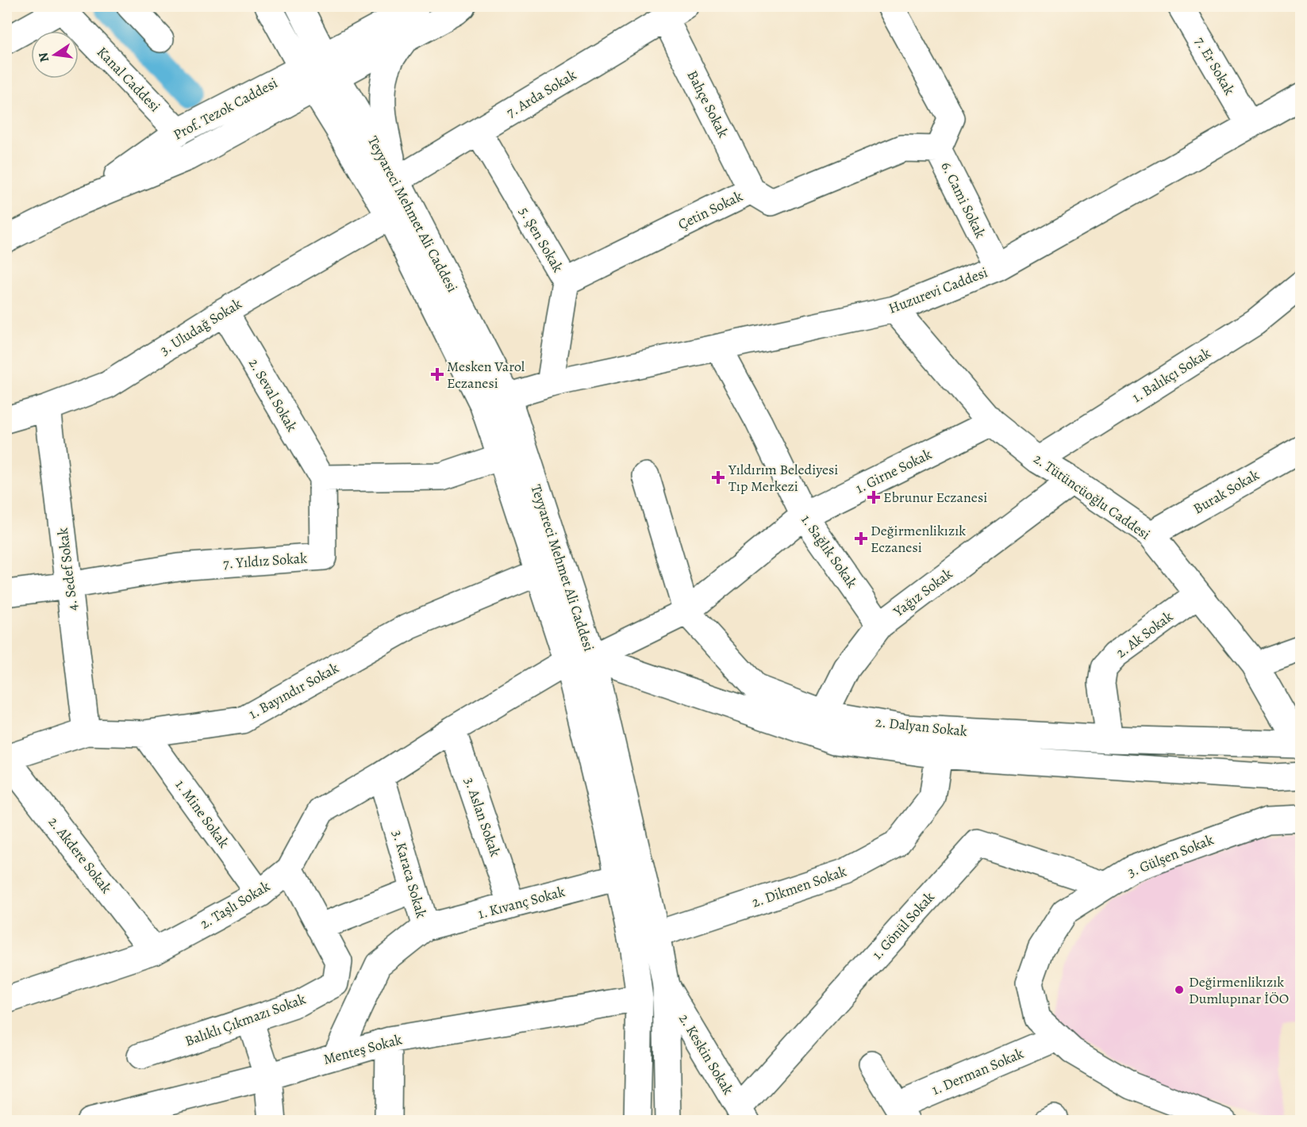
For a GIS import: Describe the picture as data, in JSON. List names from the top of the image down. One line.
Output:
{"streets":{"street":["7. Er Sokak","Kanal Caddesi","7. Arda Sokak","Bahçe Sokak","Prof. Tezok Caddesi","6. Cami Sokak","Çetin Sokak","Teyyareci Mehmet Ali Caddesi","5. Şen Sokak","Huzurevi Caddesi","3. Uludağ Sokak","1. Balıkçı Sokak","2. Seval Sokak","1. Girne Sokak","Burak Sokak","2. Tütüncüoğlu Caddesi","1. Sağlık Sokak","7. Yıldız Sokak","4. Sedef Sokak","Yağız Sokak","2. Ak Sokak","1. Bayındır Sokak","2. Dalyan Sokak","1. Mine Sokak","3. Aslan Sokak","2. Akdere Sokak","3. Gülşen Sokak","3. Karaca Sokak","2. Dikmen Sokak","1. Kıvanç Sokak","2. Taşlı Sokak","1. Gönül Sokak","Balıklı Çıkmazı Sokak","Menteş Sokak","2. Keskin Sokak","1. Derman Sokak"]},"crossings":[["7. Er Sokak","Huzurevi Caddesi"],["Kanal Caddesi","Prof. Tezok Caddesi"],["7. Arda Sokak","Bahçe Sokak"],["7. Arda Sokak","Teyyareci Mehmet Ali Caddesi"],["7. Arda Sokak","5. Şen Sokak"],["Bahçe Sokak","Çetin Sokak"],["Prof. Tezok Caddesi","Teyyareci Mehmet Ali Caddesi"],["6. Cami Sokak","Çetin Sokak"],["6. Cami Sokak","Huzurevi Caddesi"],["Çetin Sokak","5. Şen Sokak"],["Teyyareci Mehmet Ali Caddesi","Huzurevi Caddesi"],["Teyyareci Mehmet Ali Caddesi","3. Uludağ Sokak"],["Teyyareci Mehmet Ali Caddesi","1. Bayındır Sokak"],["Teyyareci Mehmet Ali Caddesi","2. Dalyan Sokak"],["Teyyareci Mehmet Ali Caddesi","2. Dikmen Sokak"],["Teyyareci Mehmet Ali Caddesi","1. Kıvanç Sokak"],["Teyyareci Mehmet Ali Caddesi","2. Taşlı Sokak"],["Teyyareci Mehmet Ali Caddesi","Menteş Sokak"],["Teyyareci Mehmet Ali Caddesi","2. Keskin Sokak"],["5. Şen Sokak","Huzurevi Caddesi"],["Huzurevi Caddesi","2. Tütüncüoğlu Caddesi"],["Huzurevi Caddesi","1. Sağlık Sokak"],["3. Uludağ Sokak","2. Seval Sokak"],["3. Uludağ Sokak","4. Sedef Sokak"],["1. Balıkçı Sokak","2. Tütüncüoğlu Caddesi"],["2. Seval Sokak","7. Yıldız Sokak"],["1. Girne Sokak","2. Tütüncüoğlu Caddesi"],["1. Girne Sokak","1. Sağlık Sokak"],["1. Girne Sokak","2. Dalyan Sokak"],["Burak Sokak","2. Tütüncüoğlu Caddesi"],["2. Tütüncüoğlu Caddesi","Yağız Sokak"],["2. Tütüncüoğlu Caddesi","2. Ak Sokak"],["2. Tütüncüoğlu Caddesi","2. Dalyan Sokak"],["1. Sağlık Sokak","Yağız Sokak"],["7. Yıldız Sokak","4. Sedef Sokak"],["4. Sedef Sokak","1. Bayındır Sokak"],["Yağız Sokak","2. Dalyan Sokak"],["2. Ak Sokak","2. Dalyan Sokak"],["1. Bayındır Sokak","1. Mine Sokak"],["1. Bayındır Sokak","2. Akdere Sokak"],["2. Dalyan Sokak","2. Dikmen Sokak"],["2. Dalyan Sokak","2. Taşlı Sokak"],["1. Mine Sokak","2. Taşlı Sokak"],["3. Aslan Sokak","1. Kıvanç Sokak"],["3. Aslan Sokak","2. Taşlı Sokak"],["2. Akdere Sokak","2. Taşlı Sokak"],["3. Gülşen Sokak","1. Gönül Sokak"],["3. Gülşen Sokak","1. Derman Sokak"],["3. Karaca Sokak","1. Kıvanç Sokak"],["3. Karaca Sokak","2. Taşlı Sokak"],["3. Karaca Sokak","Menteş Sokak"],["2. Taşlı Sokak","Balıklı Çıkmazı Sokak"],["1. Gönül Sokak","2. Keskin Sokak"]],"places":{"health":["Mesken Varol Eczanesi","Yıldırım Belediyesi Tıp Merkezi","Ebrunur Eczanesi","Değirmenlikızık Eczanesi"],"other":["Değirmenlikızık Dumlupınar İÖO"]},"north":"left"}
